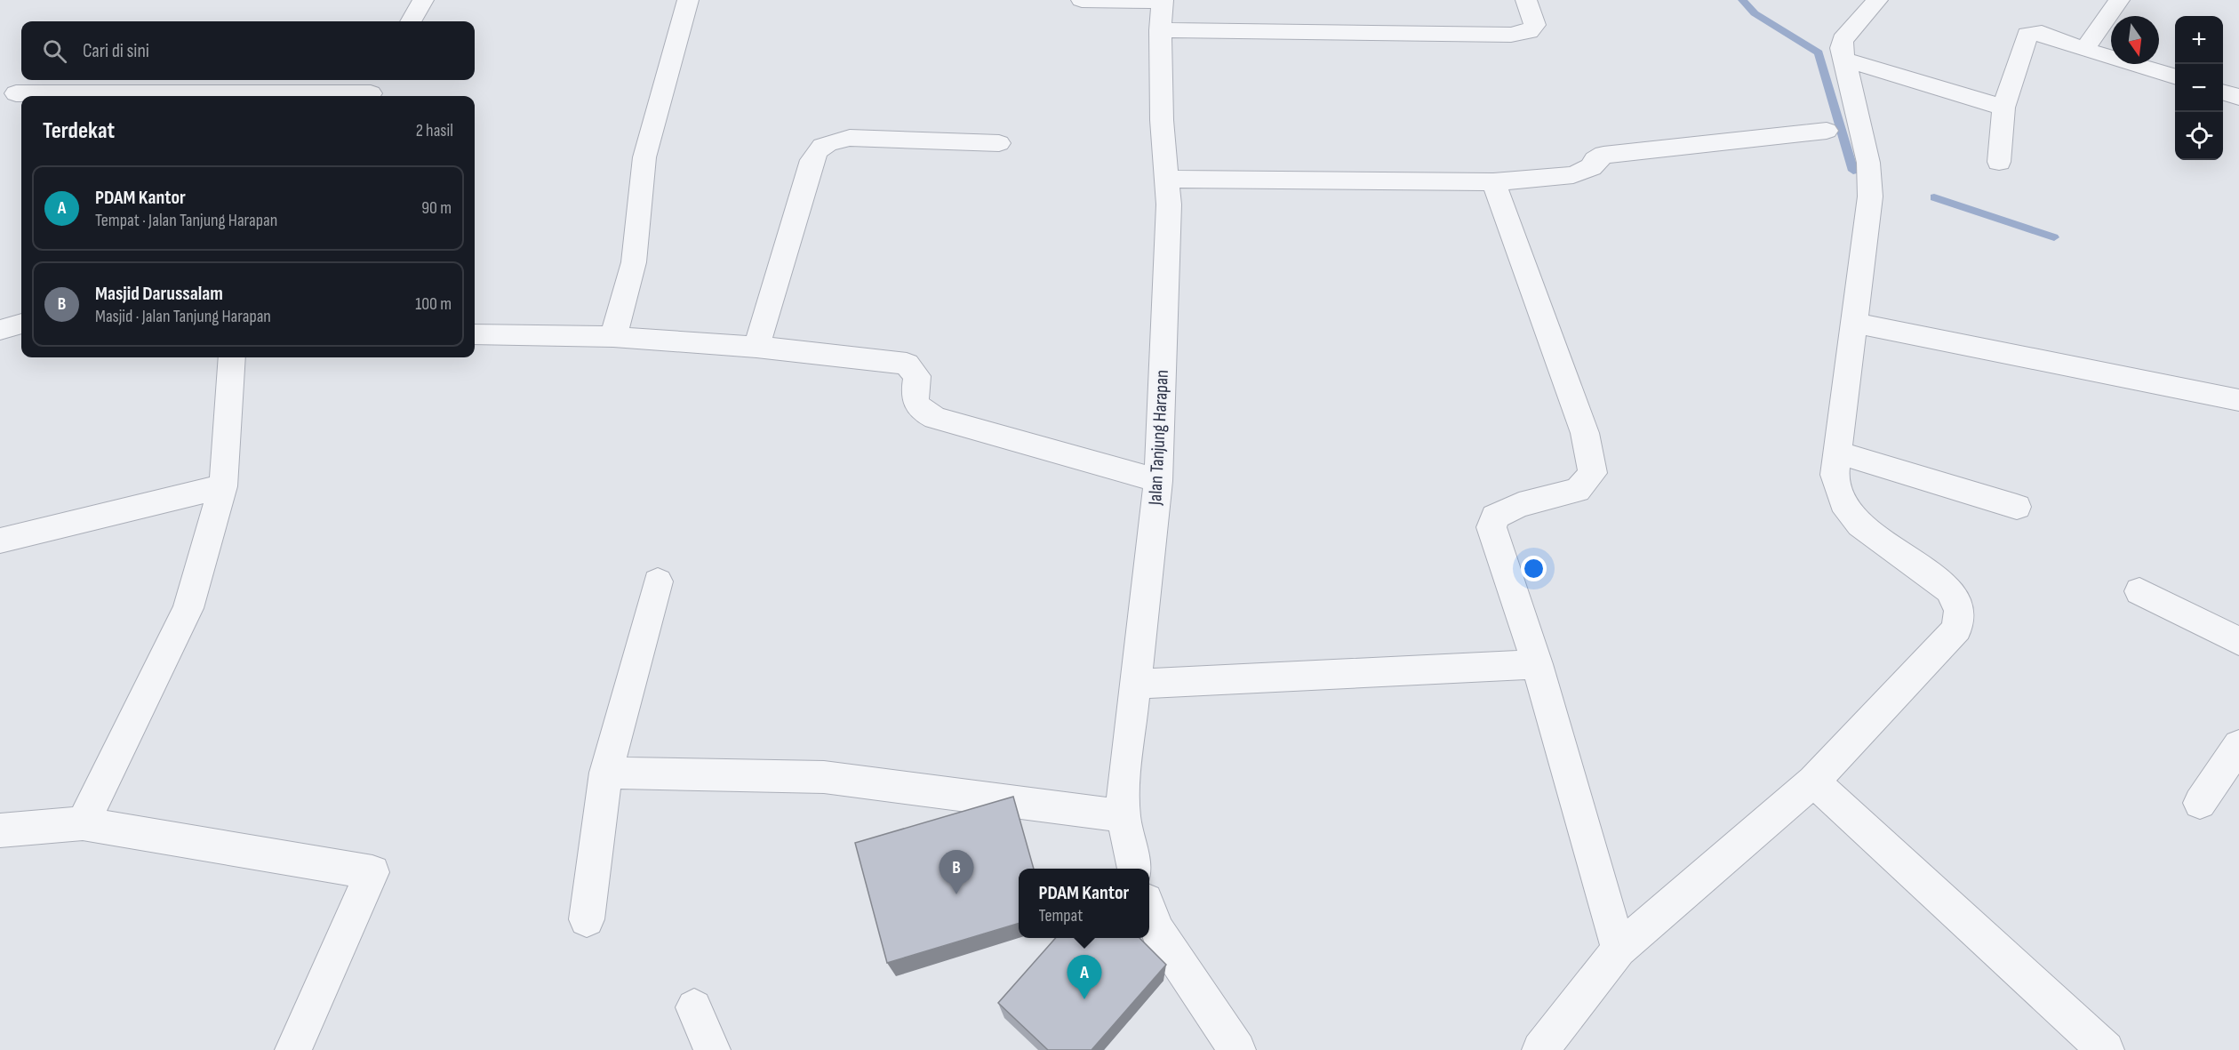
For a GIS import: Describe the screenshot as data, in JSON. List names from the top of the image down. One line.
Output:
{"streets":{"street":["Jalan Tanjung Harapan"]},"north":"bottom","page":{"map_buttons":["+","−"],"search":"Cari di sini","heading":["Terdekat","2 hasil"],"list":[{"mark":"A","name":"PDAM Kantor","note":"Tempat · Jalan Tanjung Harapan","value":"90 m"},{"mark":"B","name":"Masjid Darussalam","note":"Masjid · Jalan Tanjung Harapan","value":"100 m"}],"pins":["B","A"],"popup":["PDAM Kantor","Tempat"]}}
